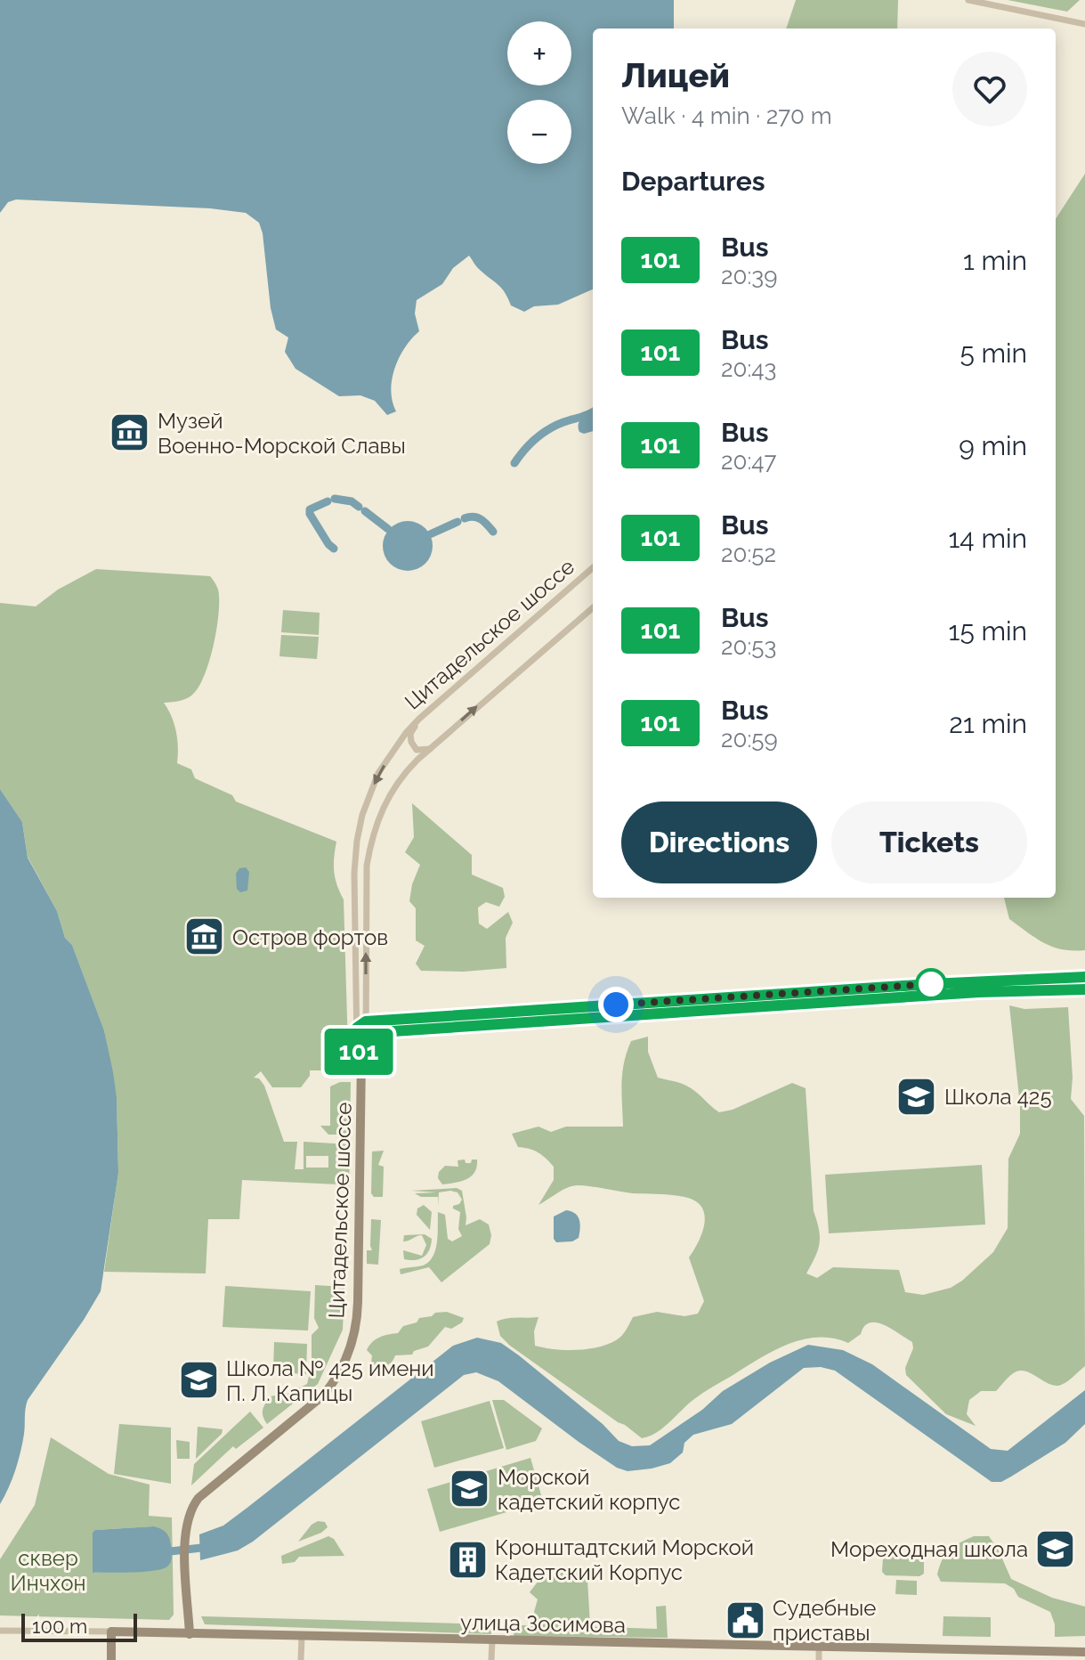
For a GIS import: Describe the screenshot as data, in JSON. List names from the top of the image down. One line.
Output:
{"streets":{"street":["Цитадельское шоссе","улица Зосимова"]},"crossings":[["Цитадельское шоссе","улица Зосимова"]],"parks":["сквер Инчхон"],"places":{"museum":["Музей Военно-Морской Славы","Остров фортов"],"school or university":["Школа 425","Школа № 425 имени П. Л. Капицы","Морской кадетский корпус","Мореходная школа"],"building":["Кронштадтский Морской Кадетский Корпус"],"public building":["Судебные приставы"]},"lines":["bus line 101"],"scale_bar":"100 m","page":{"on_map":"101","map_buttons":["+","−"],"heading":[["Лицей","Walk · 4 min · 270 m"],"Departures"],"list":[{"mark":"101","name":"Bus","note":"20:39","value":"1 min"},{"mark":"101","name":"Bus","note":"20:43","value":"5 min"},{"mark":"101","name":"Bus","note":"20:47","value":"9 min"},{"mark":"101","name":"Bus","note":"20:52","value":"14 min"},{"mark":"101","name":"Bus","note":"20:53","value":"15 min"},{"mark":"101","name":"Bus","note":"20:59","value":"21 min"}],"buttons":["Directions","Tickets"],"scale":"100 m"}}
